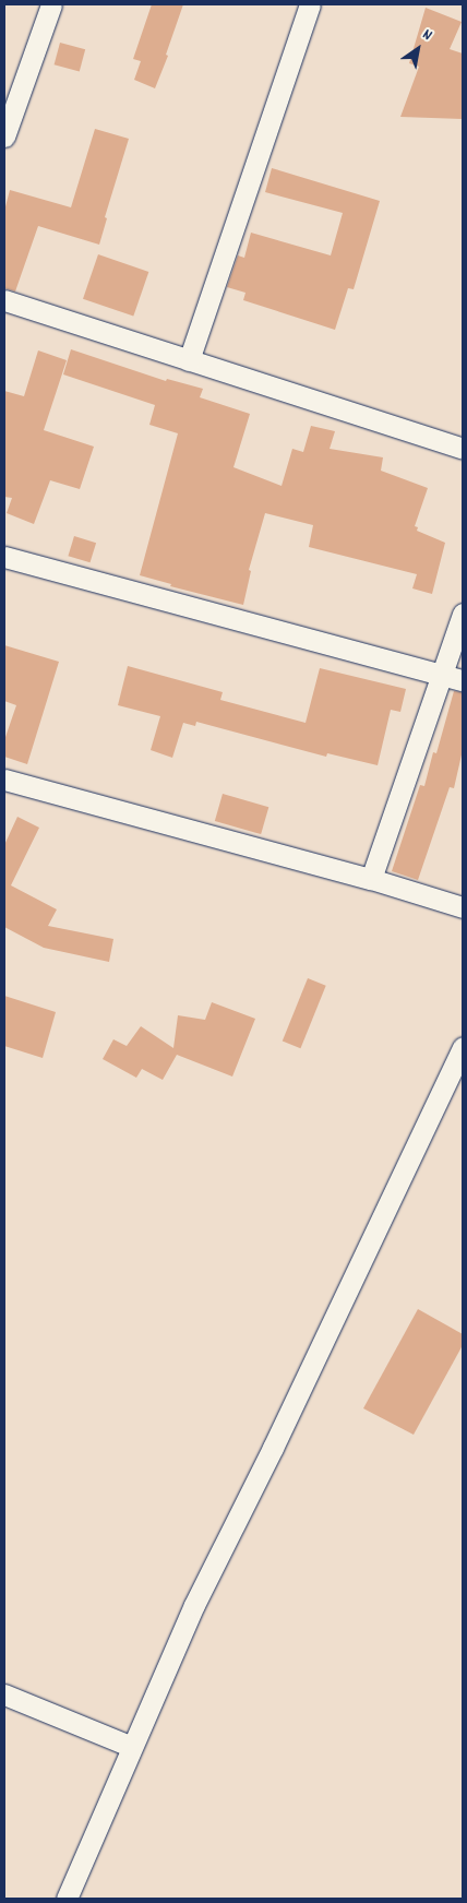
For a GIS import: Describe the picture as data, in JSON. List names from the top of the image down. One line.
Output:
{"north":"top right"}
